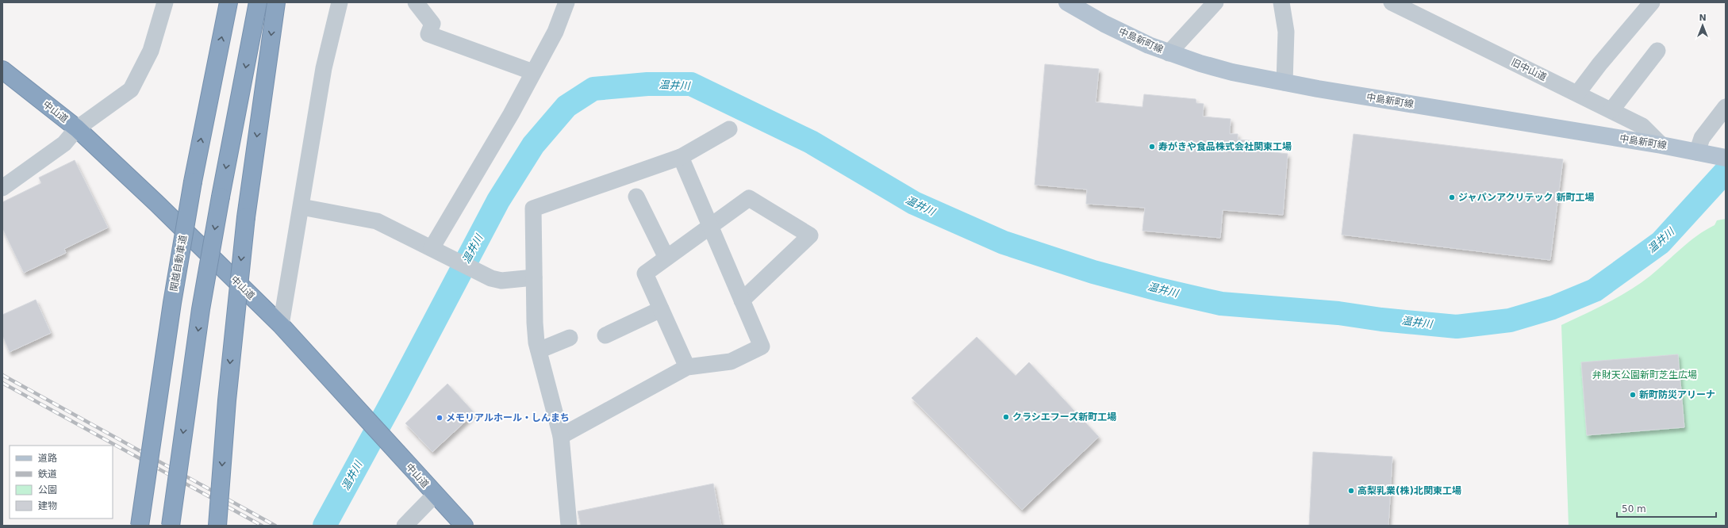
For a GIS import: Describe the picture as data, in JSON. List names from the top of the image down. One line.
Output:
{"streets":{"highway":["中山道","関越自動車道"],"main road":["中島新町線"],"street":["旧中山道"]},"crossings":[["中島新町線","旧中山道"]],"water":["温井川"],"parks":["弁財天公園新町芝生広場"],"places":["寿がきや食品株式会社関東工場","ジャパンアクリテック 新町工場","新町防災アリーナ","クラシエフーズ新町工場","メモリアルホール・しんまち","高梨乳業(株)北関東工場"],"legend":["道路","鉄道","公園","建物"],"scale_bar":"50 m","north":"top"}
